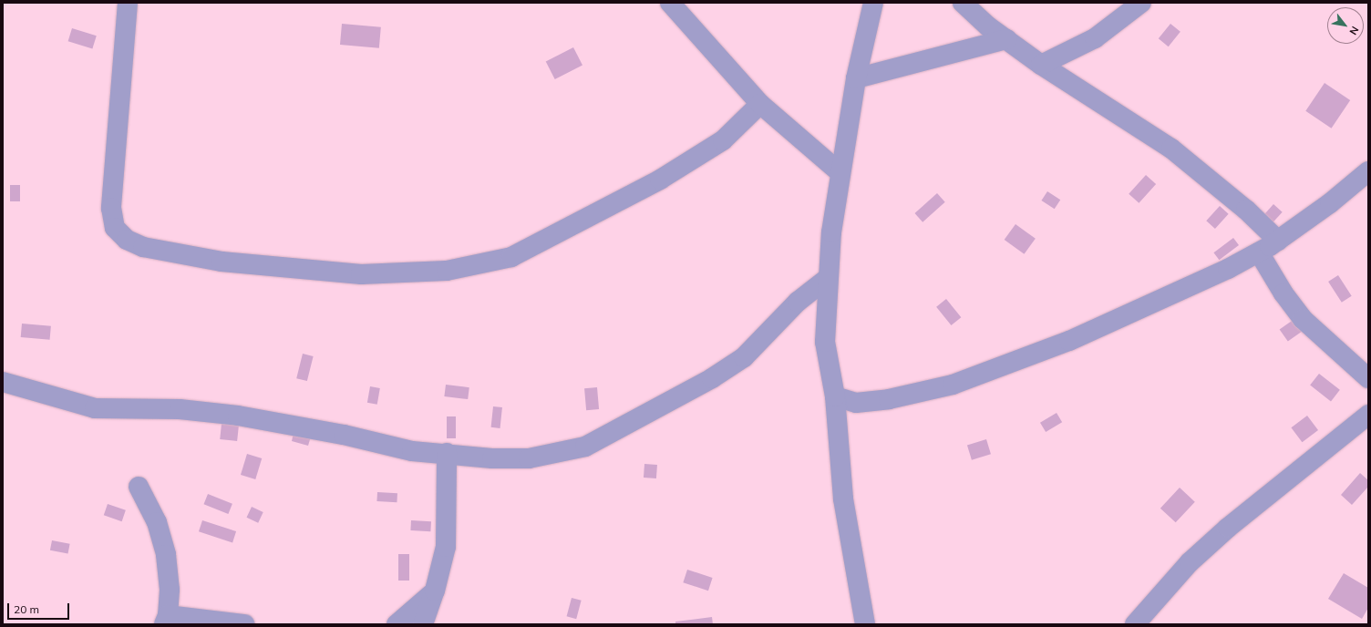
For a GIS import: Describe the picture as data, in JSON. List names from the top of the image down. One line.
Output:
{"scale_bar":"20 m","north":"bottom right"}
